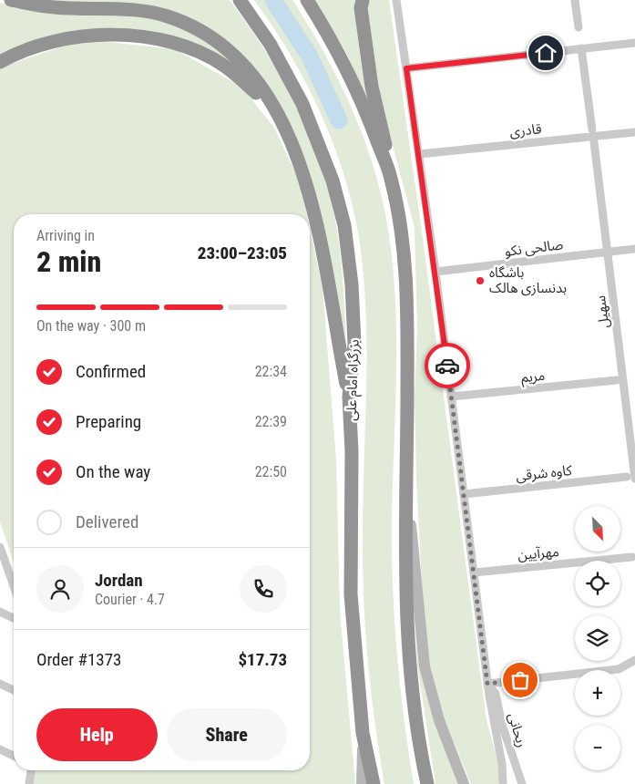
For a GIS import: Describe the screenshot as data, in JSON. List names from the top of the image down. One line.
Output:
{"streets":{"highway":["بزرگراه امام علی"],"street":["قادری","صالحی نکو","سهیل","مریم","کاوه شرقی","مهرآیین","ریحانی"]},"crossings":[["قادری","ریحانی"],["صالحی نکو","سهیل"],["صالحی نکو","ریحانی"],["سهیل","کاوه شرقی"],["مریم","ریحانی"],["کاوه شرقی","ریحانی"],["مهرآیین","ریحانی"]],"places":["باشگاه بدنسازی هالک"],"north":"bottom right","page":{"heading":["2 min","Arriving in","23:00–23:05"],"panel":["Jordan","Courier · 4.7","Order #1373","$17.73"],"bar":"On the way · 300 m","list":[["Confirmed","22:34"],["Preparing","22:39"],["On the way","22:50"],"Delivered"],"map_buttons":["+","−"],"buttons":["Help","Share"]}}
